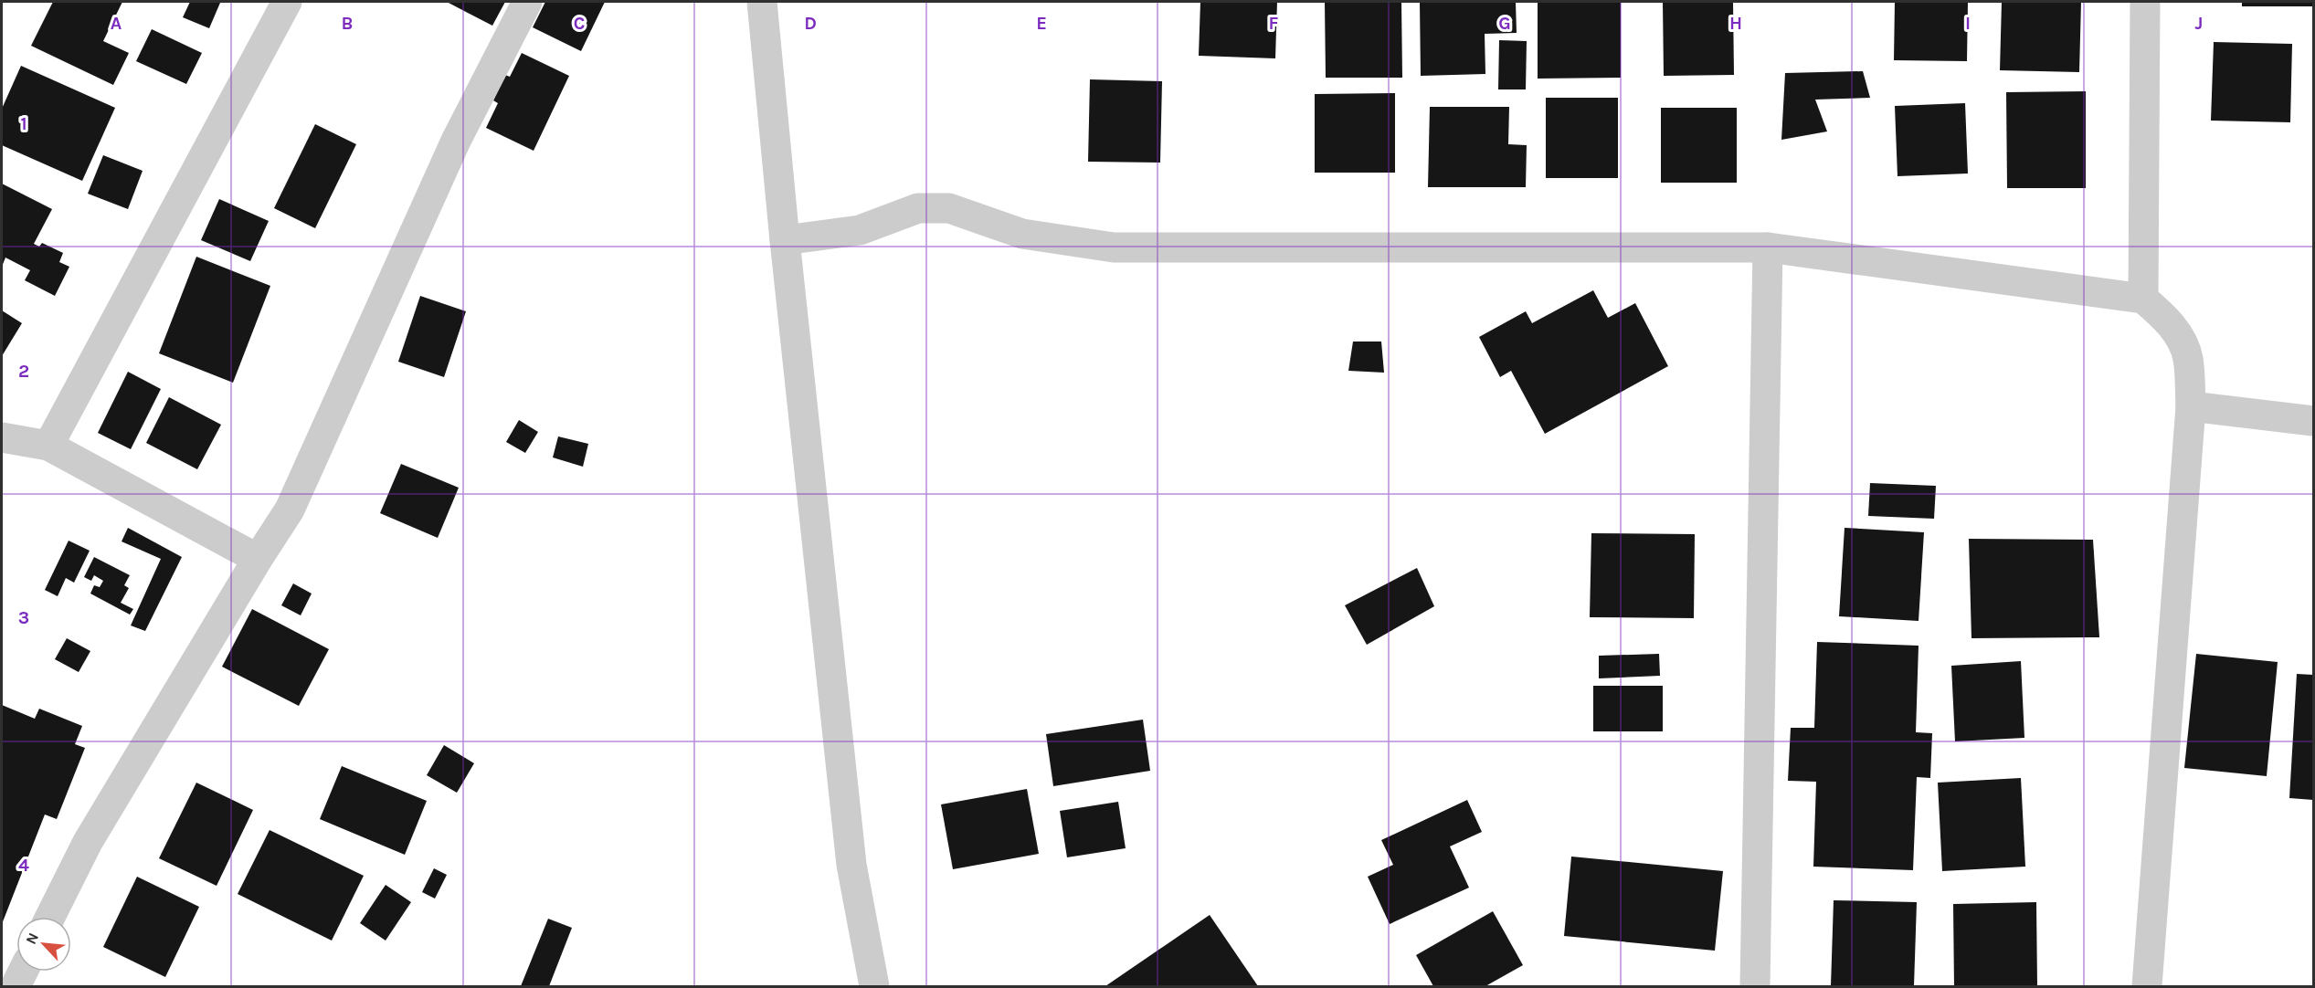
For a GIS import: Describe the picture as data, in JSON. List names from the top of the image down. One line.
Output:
{"north":"top left","grid":{"columns":["A","B","C","D","E","F","G","H","I","J"],"rows":["1","2","3","4"]}}
